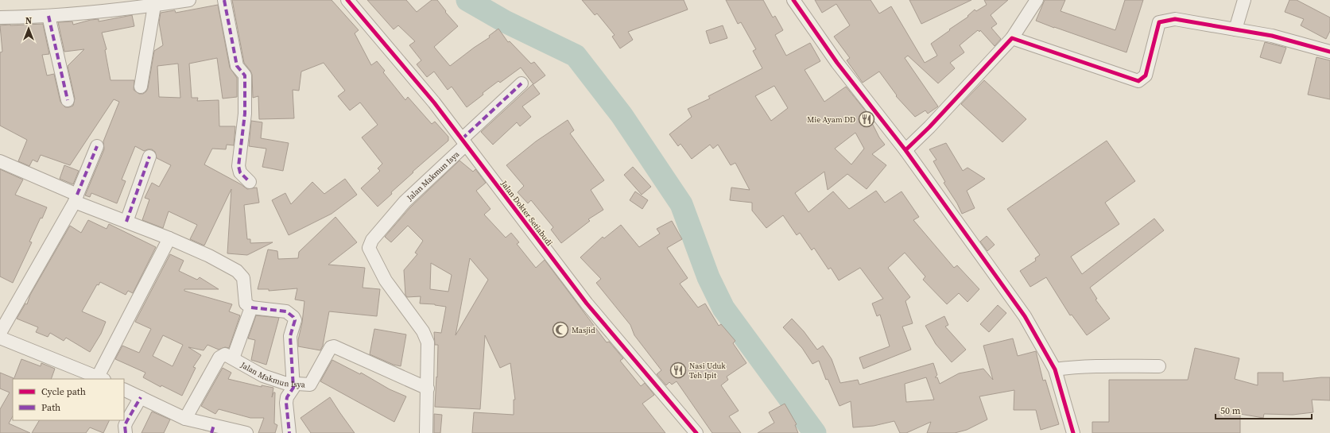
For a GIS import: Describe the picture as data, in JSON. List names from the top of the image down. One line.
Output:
{"streets":{"street":["Jalan Makmun Isya","Jalan Dokter Setiabudi"]},"crossings":[["Jalan Makmun Isya","Jalan Dokter Setiabudi"]],"places":{"restaurant":["Mie Ayam DD","Nasi Uduk Teh Ipit"],"mosque":["Masjid"]},"legend":["Cycle path","Path"],"scale_bar":"50 m","north":"top"}
